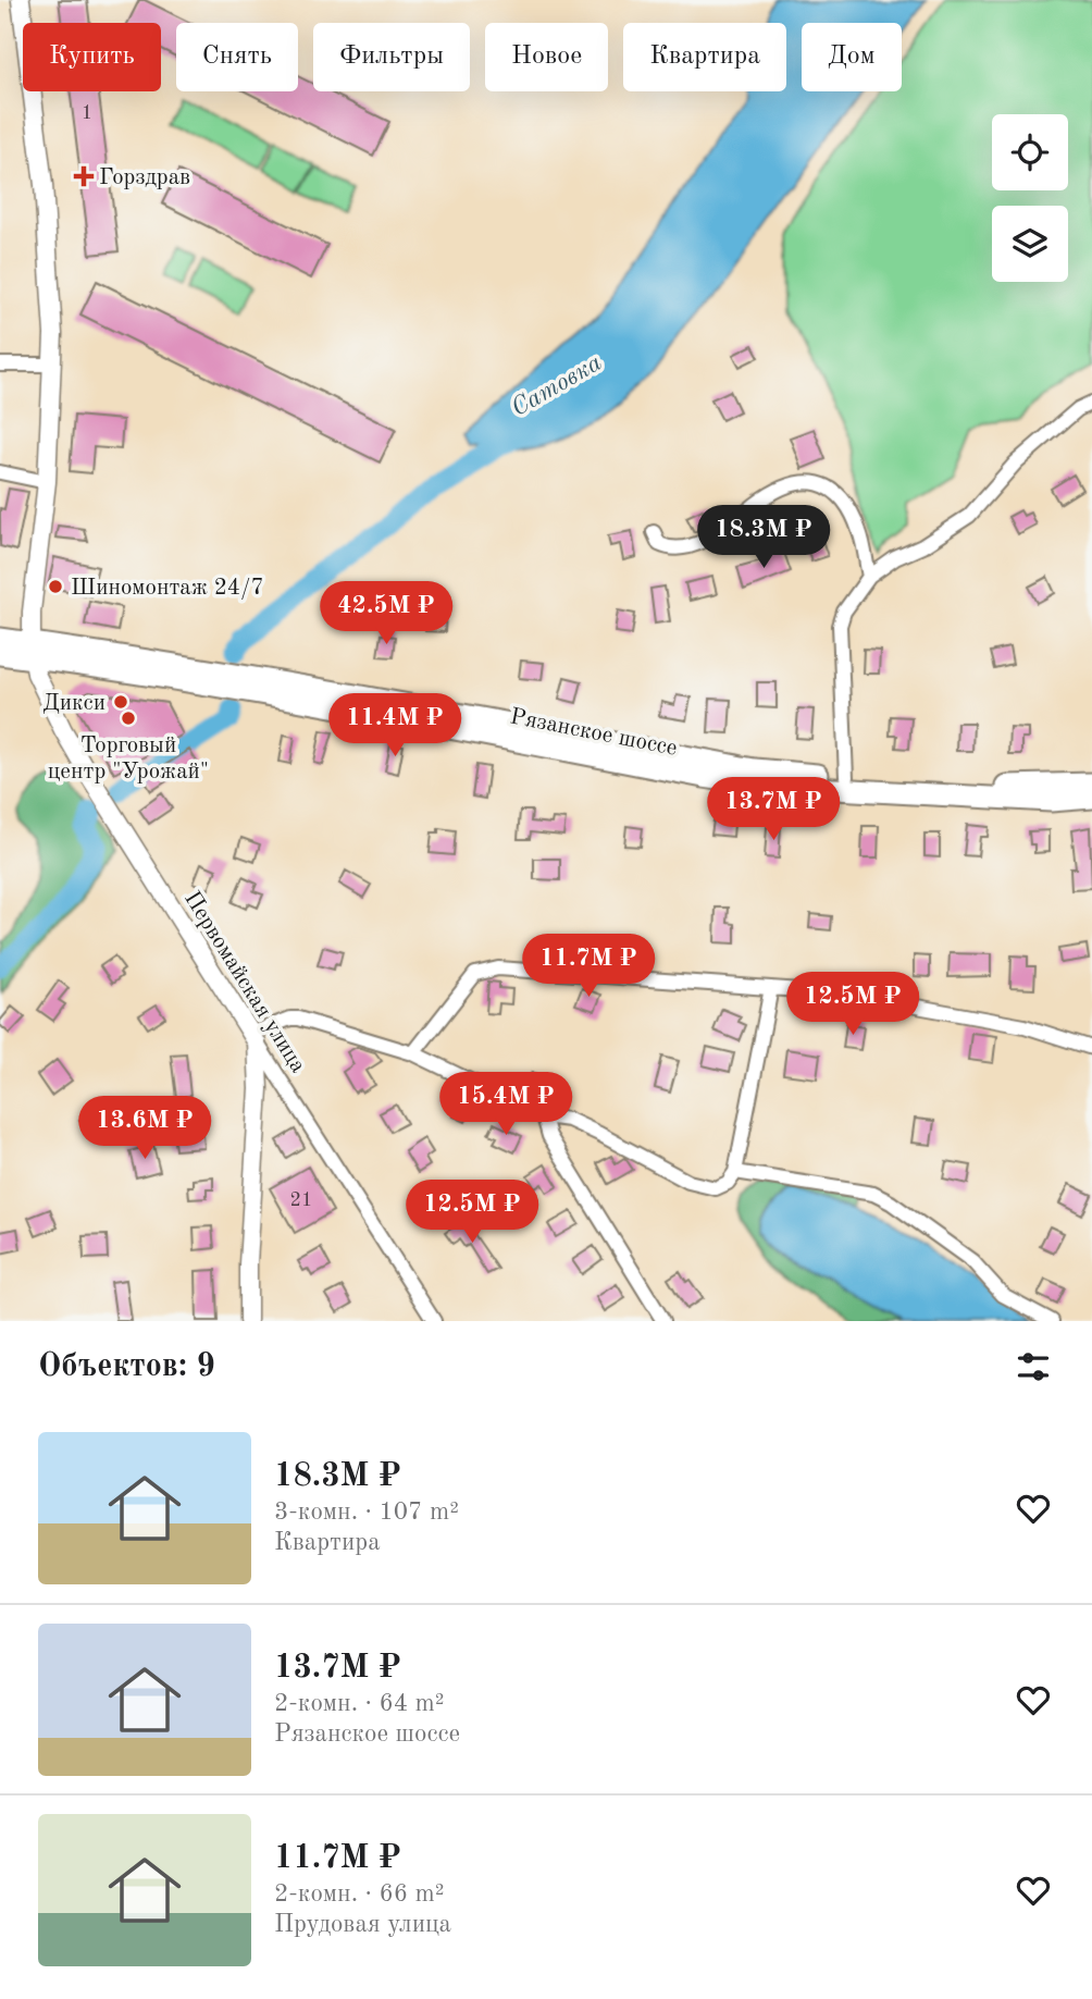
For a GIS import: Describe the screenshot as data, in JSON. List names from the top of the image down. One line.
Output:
{"streets":{"main road":["Рязанское шоссе","Первомайская улица"]},"crossings":[["Рязанское шоссе","Первомайская улица"]],"water":["Сатовка"],"places":{"health":["Горздрав"],"other":["Шиномонтаж 24/7","Дикси","Торговый центр \"Урожай\""]},"house_numbers":["1","21"],"page":{"chip":["Купить","Снять","Фильтры","Новое","Квартира","Дом"],"price":["18.3M ₽","42.5M ₽","11.4M ₽","13.7M ₽","11.7M ₽","12.5M ₽","15.4M ₽","13.6M ₽","12.5M ₽"],"heading":"Объектов: 9","list":[{"name":"18.3M ₽","note":"3-комн. · 107 m² · Квартира"},{"name":"13.7M ₽","note":"2-комн. · 64 m² · Рязанское шоссе"},{"name":"11.7M ₽","note":"2-комн. · 66 m² · Прудовая улица"}]}}
